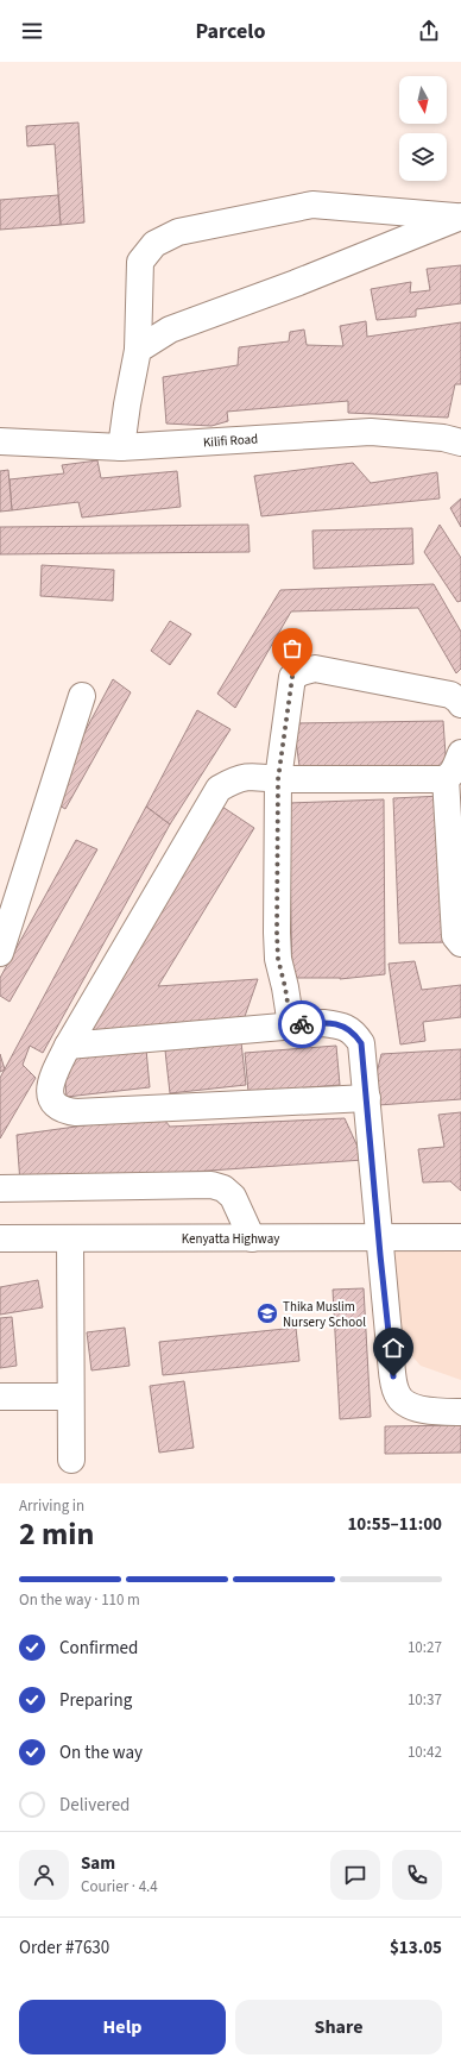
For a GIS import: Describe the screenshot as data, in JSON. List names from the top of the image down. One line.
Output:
{"streets":{"street":["Kilifi Road","Kenyatta Highway"]},"places":{"school or university":["Thika Muslim Nursery School"]},"north":"bottom","page":{"header":"Parcelo","heading":["2 min","Arriving in","10:55–11:00"],"panel":["Sam","Courier · 4.4","Order #7630","$13.05"],"bar":"On the way · 110 m","list":[["Confirmed","10:27"],["Preparing","10:37"],["On the way","10:42"],"Delivered"],"buttons":["Help","Share"]}}
